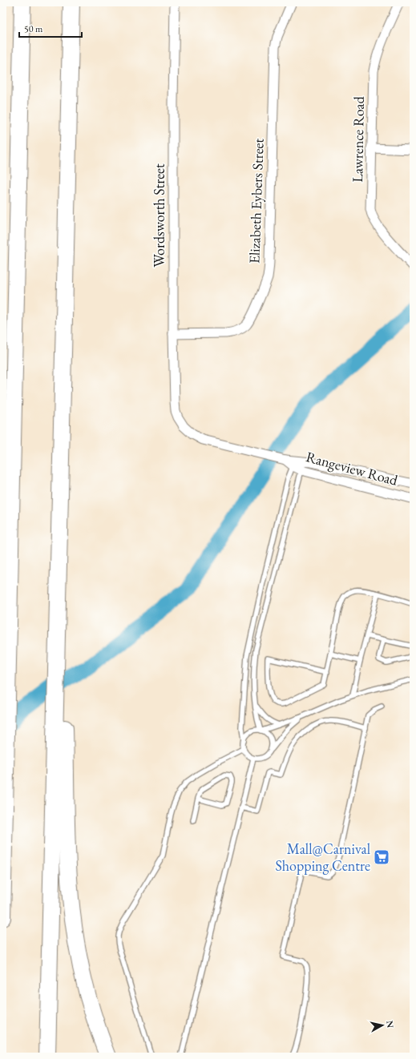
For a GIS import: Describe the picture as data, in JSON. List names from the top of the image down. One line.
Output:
{"streets":{"street":["Lawrence Road","Elizabeth Eybers Street","Wordsworth Street","Rangeview Road"]},"crossings":[["Elizabeth Eybers Street","Wordsworth Street"],["Wordsworth Street","Rangeview Road"]],"places":{"supermarket":["Mall@Carnival Shopping Centre"]},"scale_bar":"50 m","north":"right"}
